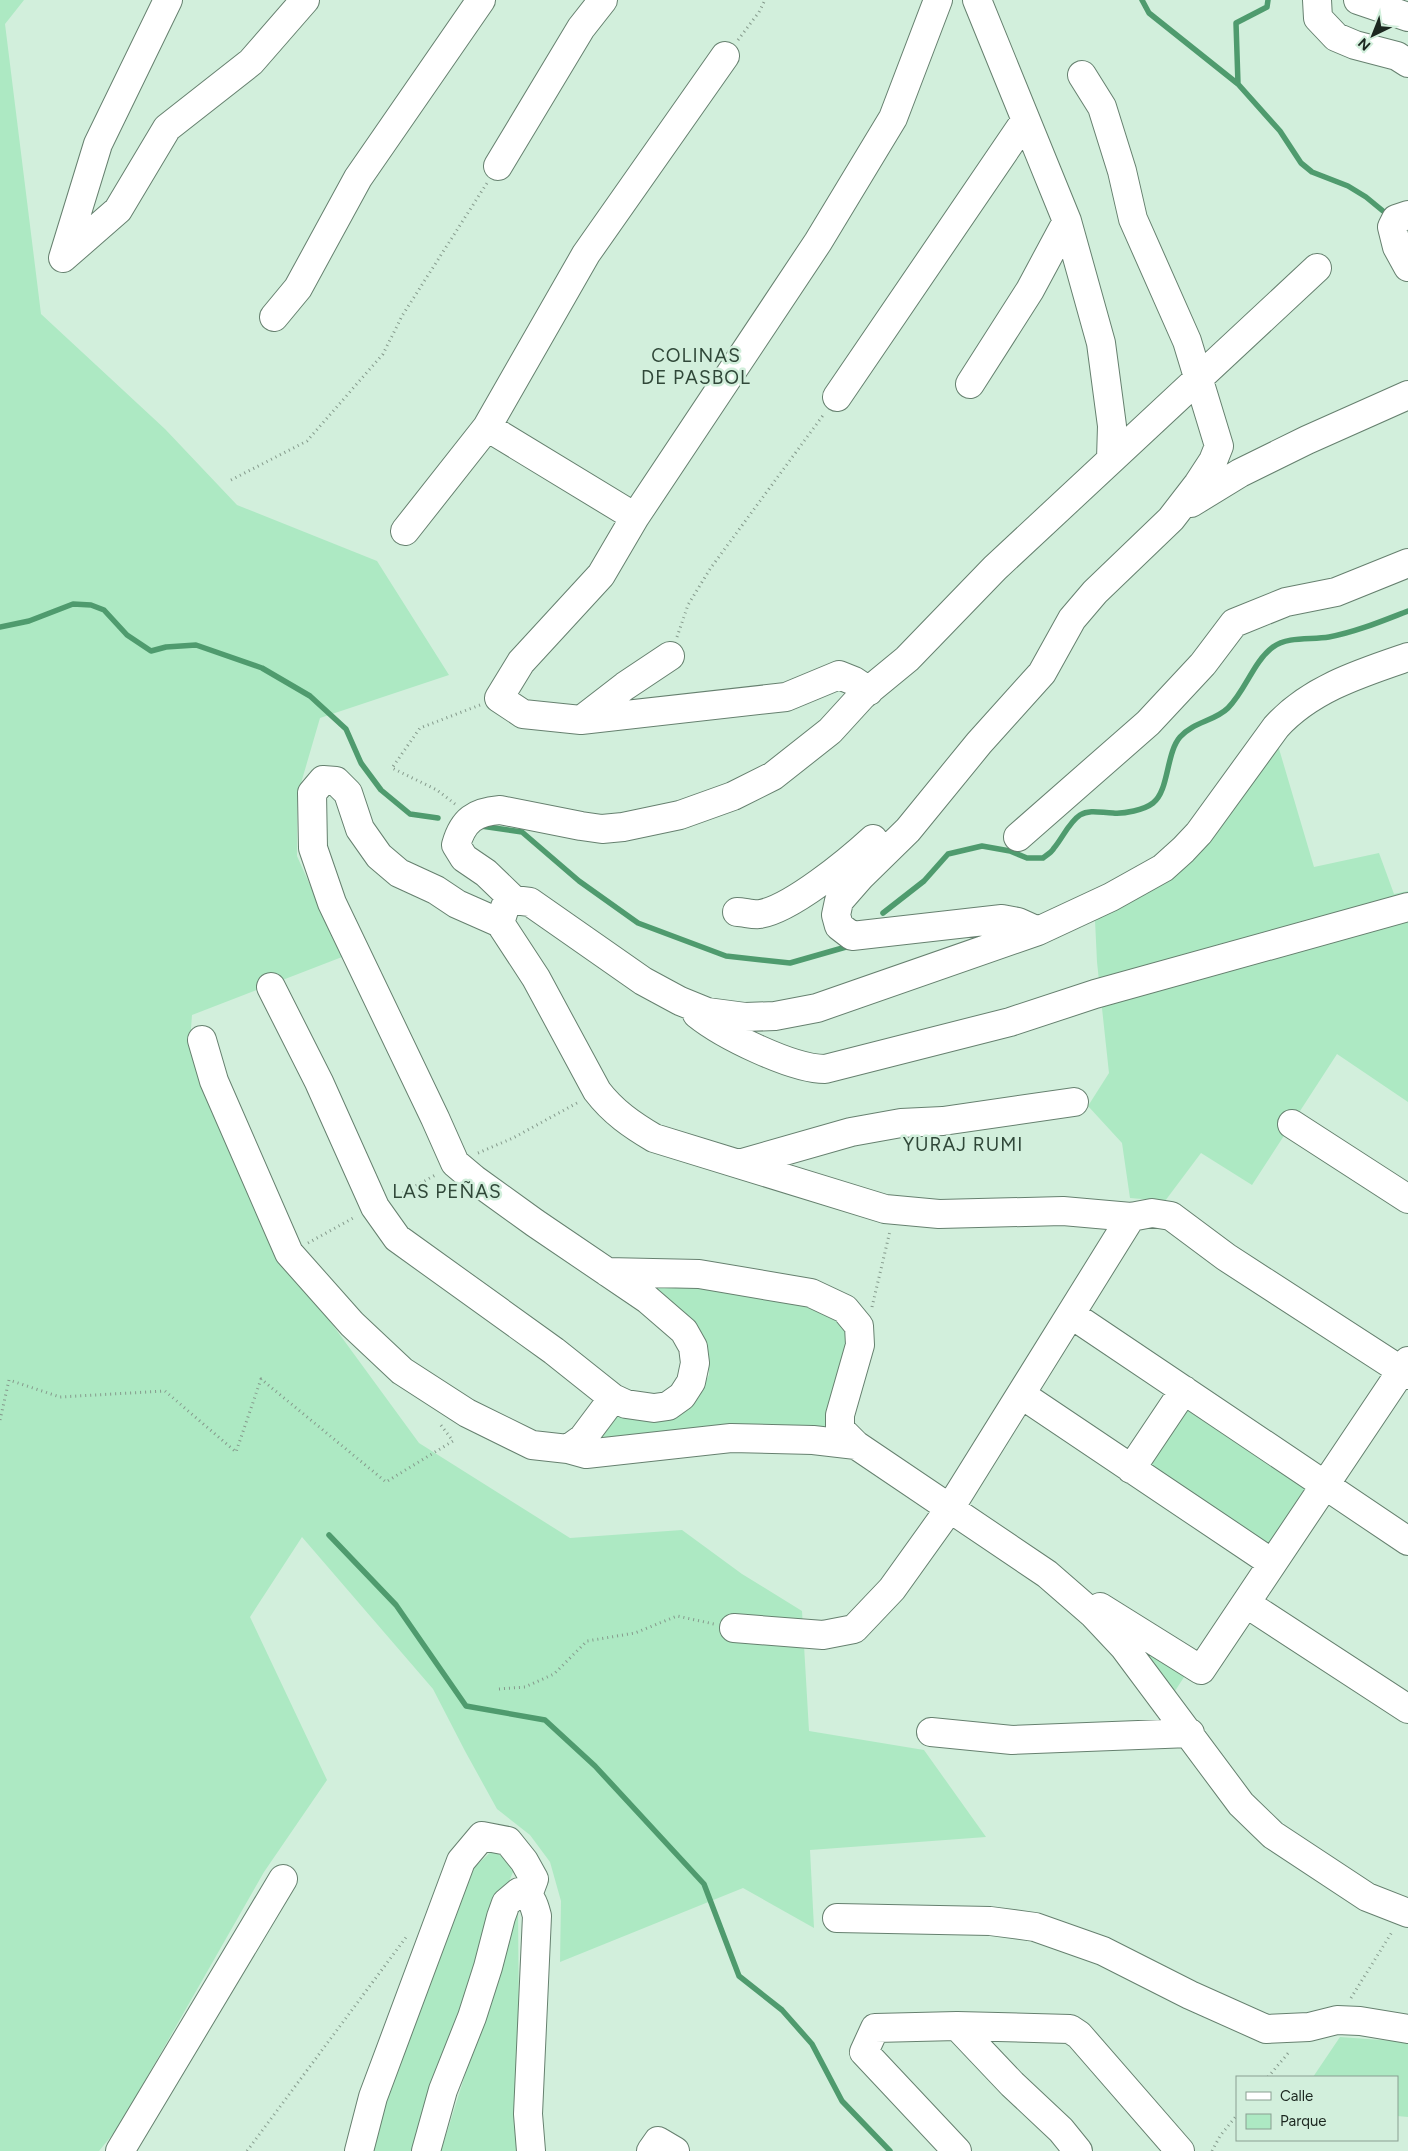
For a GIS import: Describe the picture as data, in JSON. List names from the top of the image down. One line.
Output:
{"districts":["COLINAS DE PASBOL","YURAJ RUMI","LAS PEÑAS"],"legend":["Calle","Parque"],"north":"bottom left"}
